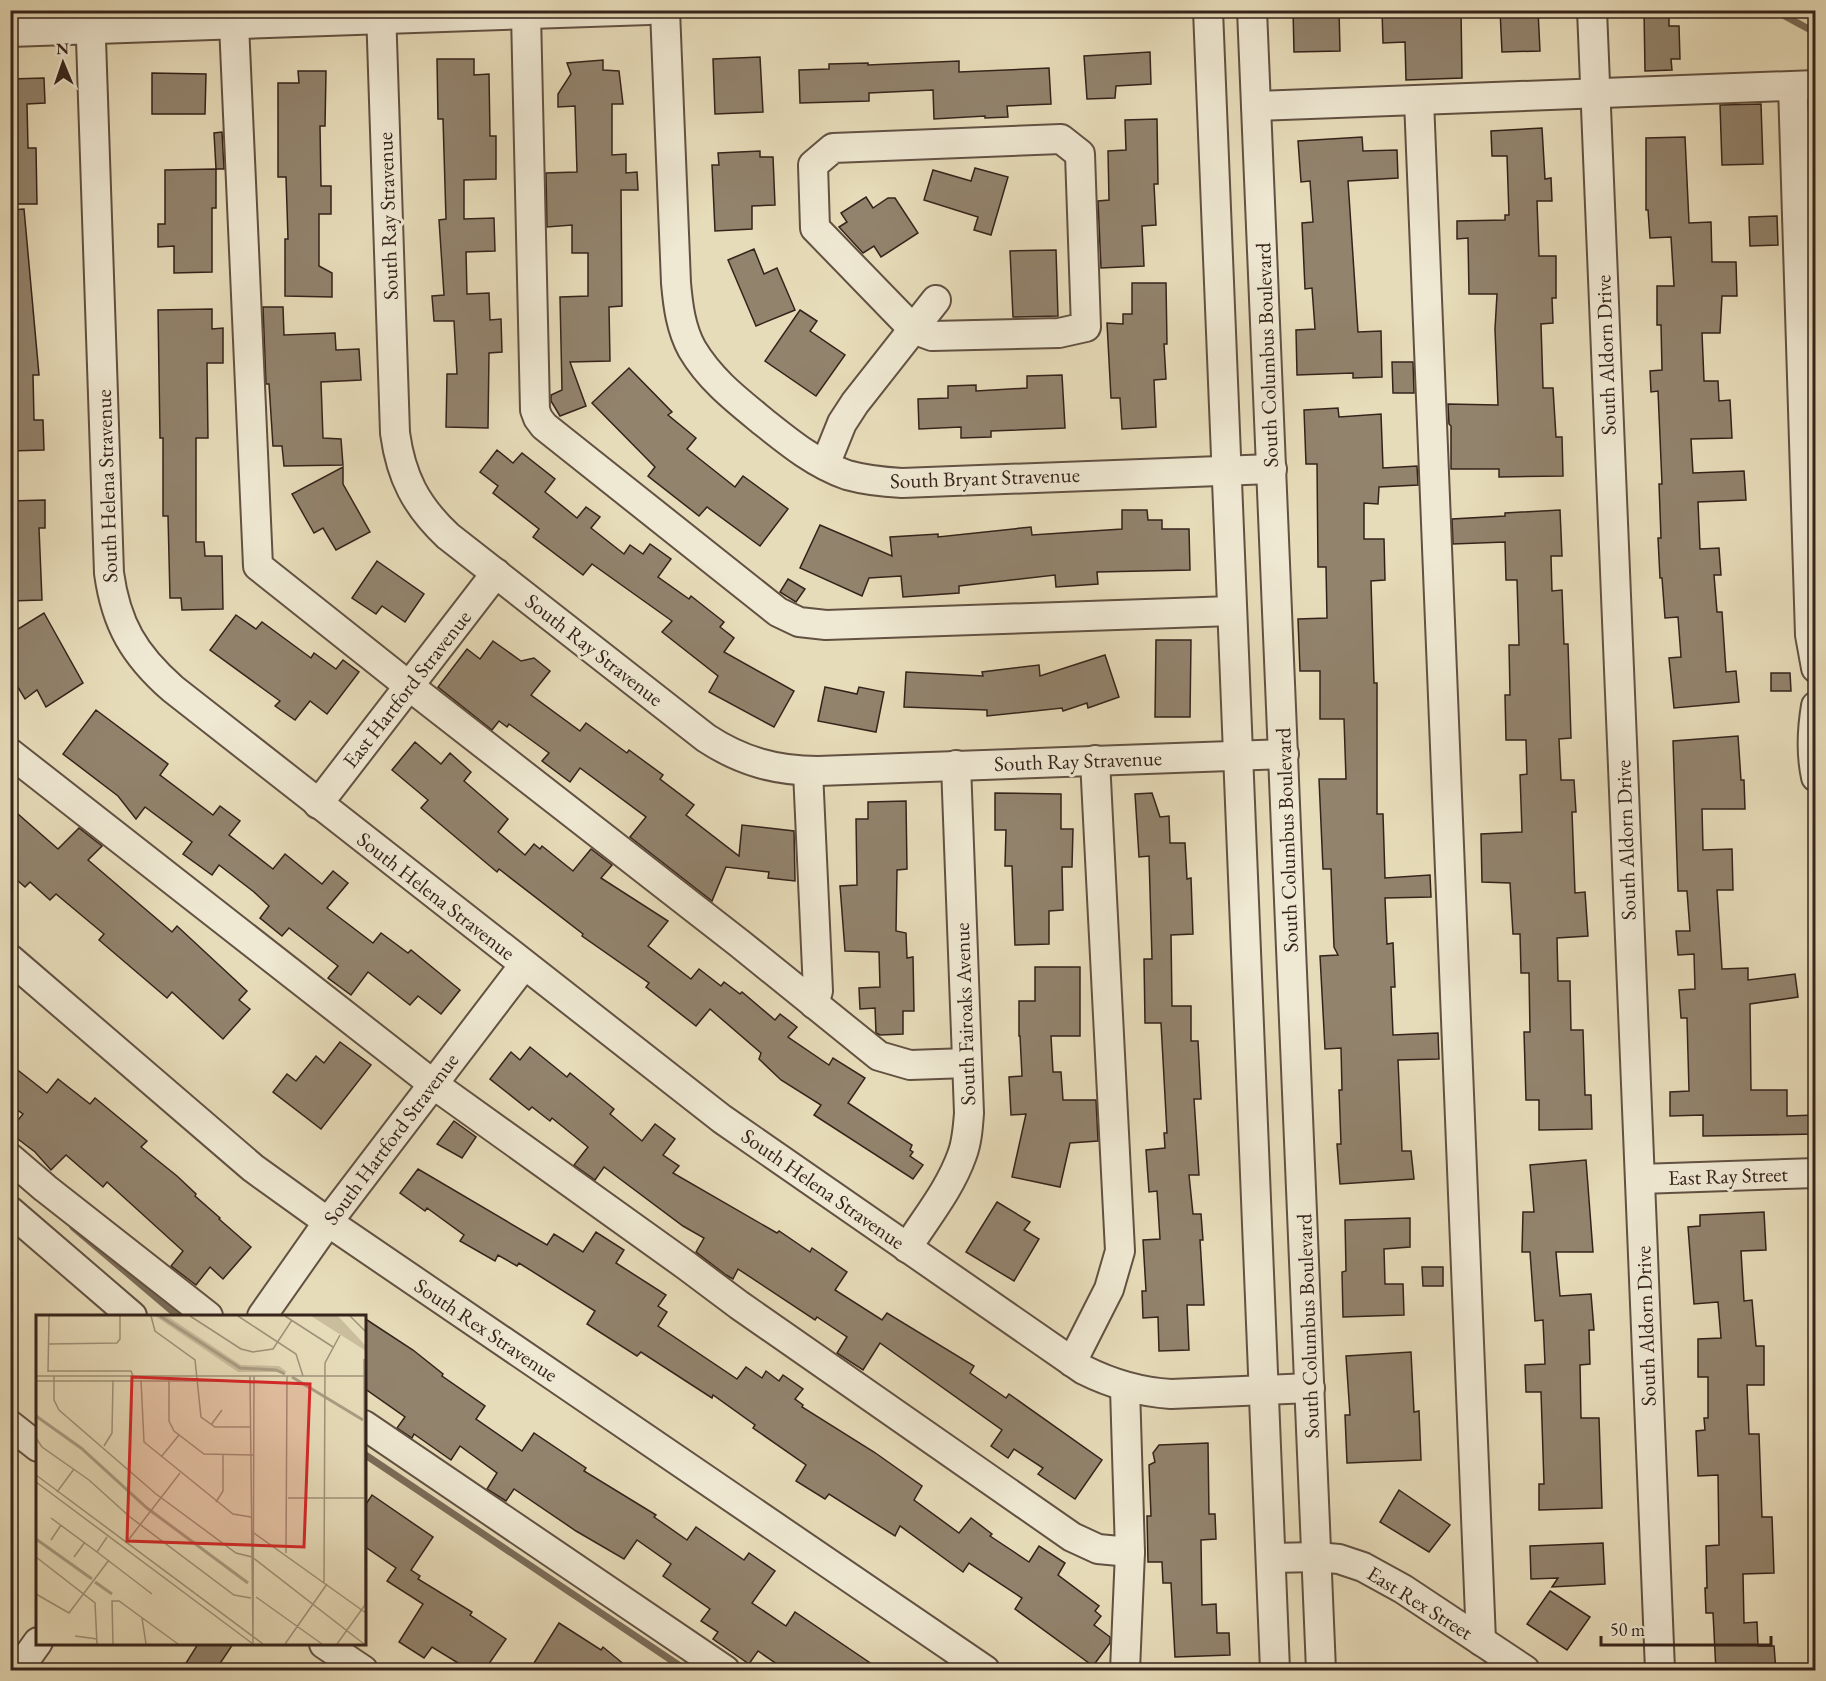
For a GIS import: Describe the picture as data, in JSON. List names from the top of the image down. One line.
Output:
{"streets":{"street":["South Ray Stravenue","South Columbus Boulevard","South Aldorn Drive","South Bryant Stravenue","South Helena Stravenue","East Hartford Stravenue","South Fairoaks Avenue","South Hartford Stravenue","East Ray Street","South Rex Stravenue","East Rex Street"]},"crossings":[["South Ray Stravenue","South Columbus Boulevard"],["South Ray Stravenue","East Hartford Stravenue"],["South Ray Stravenue","South Fairoaks Avenue"],["South Columbus Boulevard","South Bryant Stravenue"],["South Columbus Boulevard","South Helena Stravenue"],["South Columbus Boulevard","East Rex Street"],["South Aldorn Drive","East Ray Street"],["South Helena Stravenue","East Hartford Stravenue"],["South Helena Stravenue","South Fairoaks Avenue"],["South Helena Stravenue","South Hartford Stravenue"],["South Hartford Stravenue","South Rex Stravenue"]],"scale_bar":"50 m","north":"top"}
